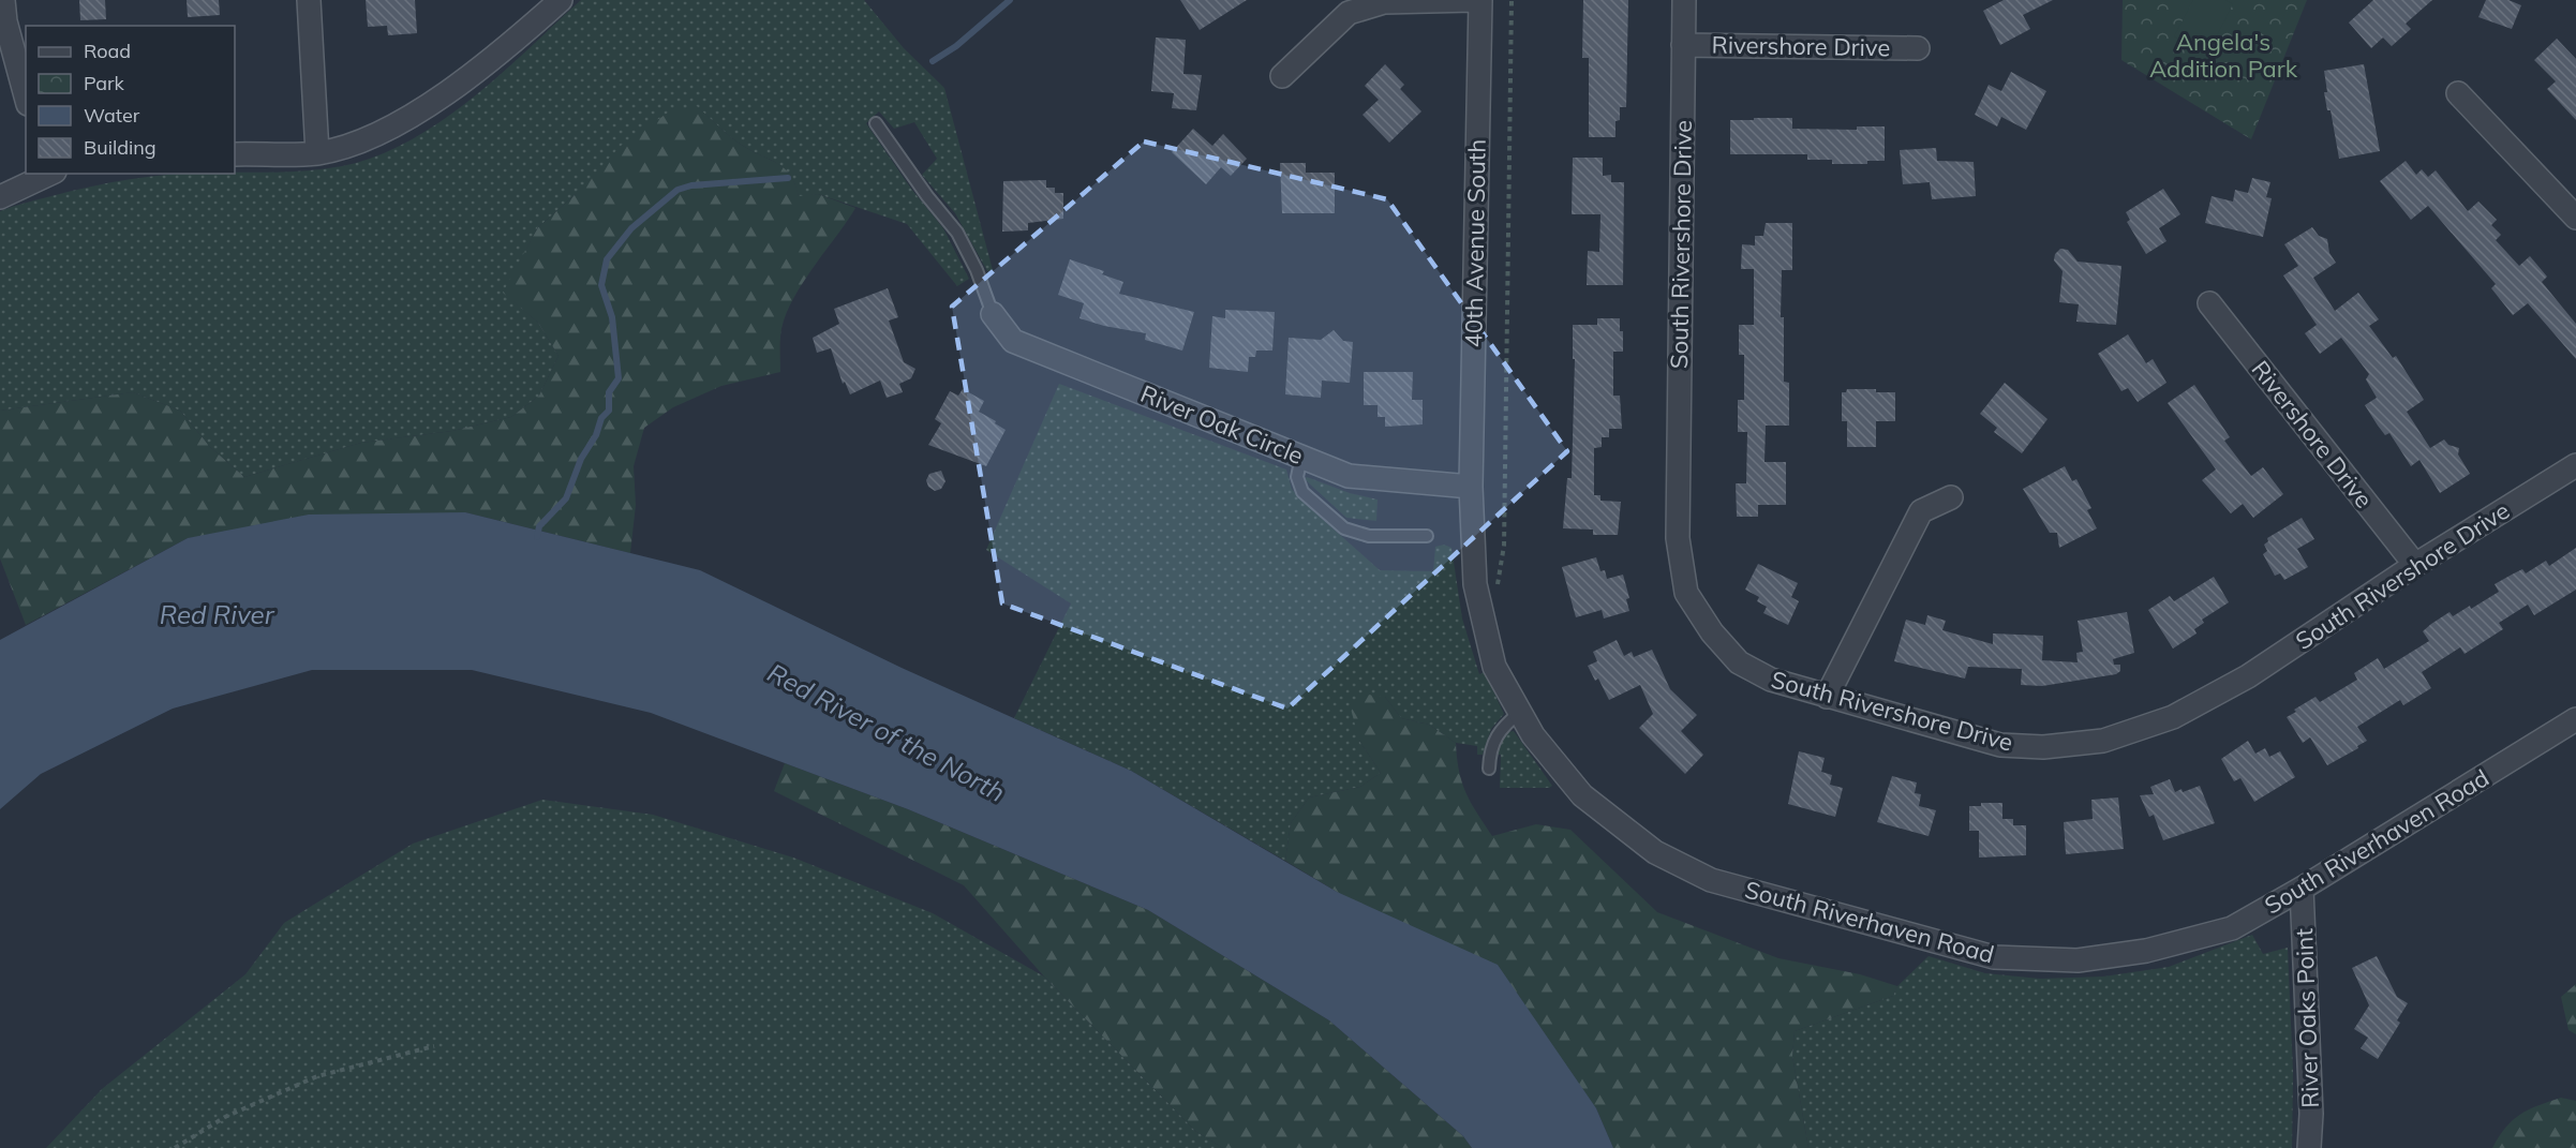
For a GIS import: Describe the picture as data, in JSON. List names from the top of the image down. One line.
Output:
{"streets":{"street":["Rivershore Drive","40th Avenue South","South Rivershore Drive","River Oak Circle","South Riverhaven Road","River Oaks Point"]},"crossings":[["Rivershore Drive","South Rivershore Drive"],["40th Avenue South","River Oak Circle"],["40th Avenue South","South Riverhaven Road"],["River Oak Circle","South Riverhaven Road"],["South Riverhaven Road","River Oaks Point"]],"water":["Red River","Red River of the North"],"parks":["Angela's Addition Park"],"legend":["Road","Park","Water","Building"]}
